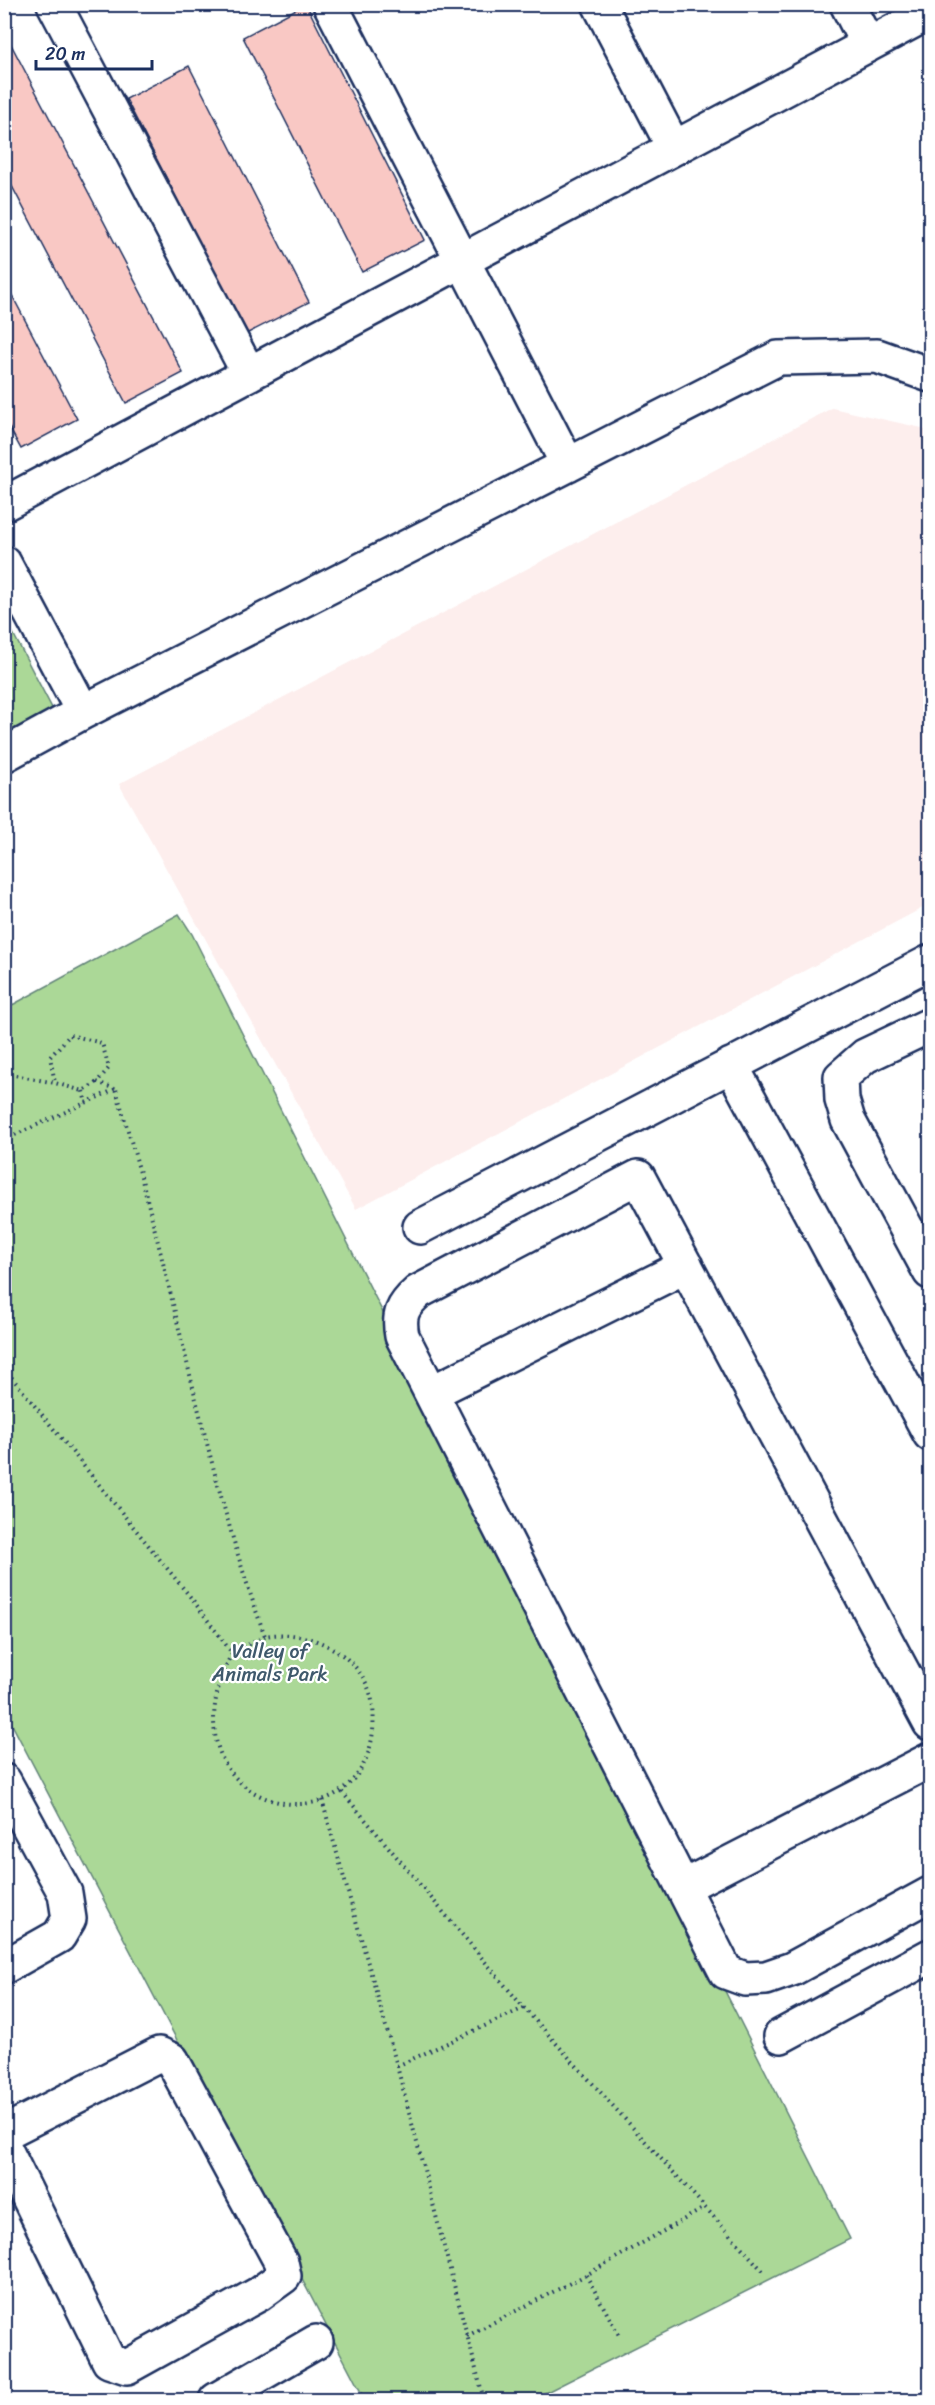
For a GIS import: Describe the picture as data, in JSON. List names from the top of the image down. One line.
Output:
{"parks":["Valley of Animals Park"],"scale_bar":"20 m"}
